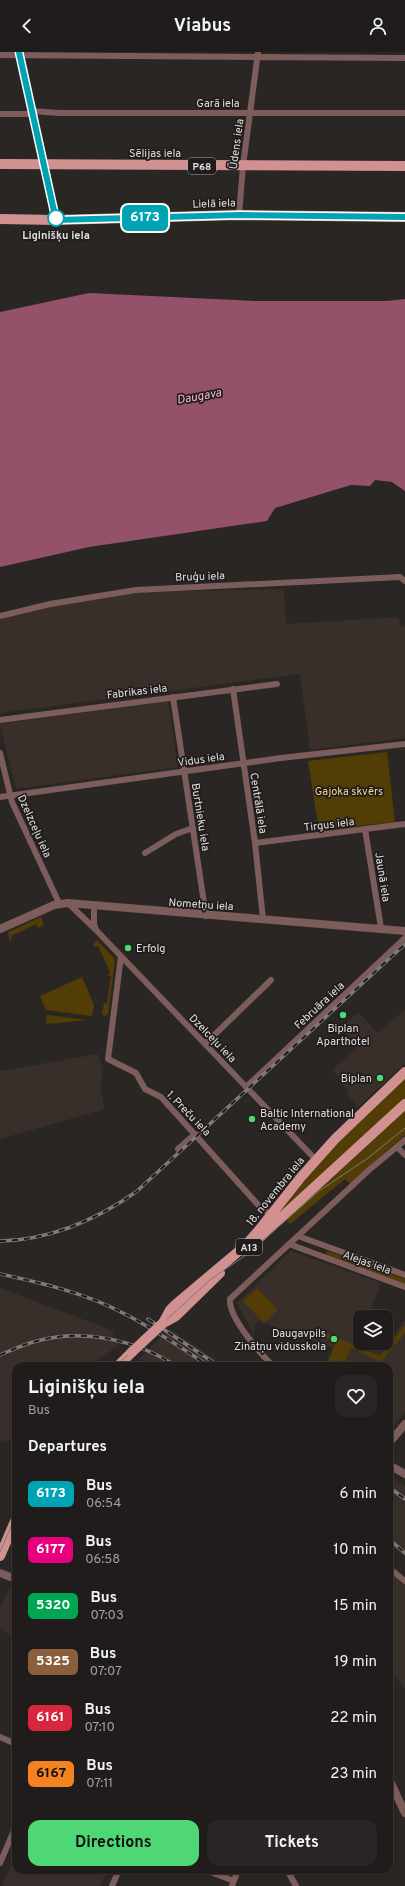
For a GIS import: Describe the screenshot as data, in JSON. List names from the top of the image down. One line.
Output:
{"streets":{"main road":["Sēlijas iela","P68","Lielā iela","18. novembra iela","A13"],"street":["Garā iela","Ūdens iela","Bruģu iela","Fabrikas iela","Vidus iela","Centrālā iela","Burtnieku iela","Tirgus iela","Dzelzceļu iela","Jaunā iela","Nometņu iela","Februāra iela","Dzelceļu iela","1. Preču iela","Alejas iela"]},"crossings":[["Garā iela","Ūdens iela"],["Ūdens iela","Sēlijas iela"],["Ūdens iela","Lielā iela"],["Fabrikas iela","Centrālā iela"],["Fabrikas iela","Burtnieku iela"],["Vidus iela","Centrālā iela"],["Vidus iela","Burtnieku iela"],["Vidus iela","Dzelzceļu iela"],["Centrālā iela","Tirgus iela"],["Centrālā iela","Nometņu iela"],["Burtnieku iela","Nometņu iela"],["Tirgus iela","Jaunā iela"],["Dzelzceļu iela","Nometņu iela"],["Dzelzceļu iela","Dzelceļu iela"],["Jaunā iela","Nometņu iela"],["Nometņu iela","Dzelceļu iela"],["Februāra iela","Dzelceļu iela"],["Dzelceļu iela","1. Preču iela"],["Dzelceļu iela","18. novembra iela"],["1. Preču iela","18. novembra iela"]],"water":["Daugava"],"parks":["Gajoka skvērs"],"places":["Liginišķu iela","Erfolg","Biplan Aparthotel","Biplan","Baltic International Academy","Daugavpils Zinātņu vidusskola"],"lines":["bus line 6173"],"page":{"header":"Viabus","on_map":"6173","heading":[["Liginišķu iela","Bus"],"Departures"],"list":[{"mark":"6173","name":"Bus","note":"06:54","value":"6 min"},{"mark":"6177","name":"Bus","note":"06:58","value":"10 min"},{"mark":"5320","name":"Bus","note":"07:03","value":"15 min"},{"mark":"5325","name":"Bus","note":"07:07","value":"19 min"},{"mark":"6161","name":"Bus","note":"07:10","value":"22 min"},{"mark":"6167","name":"Bus","note":"07:11","value":"23 min"}],"buttons":["Directions","Tickets"]}}
